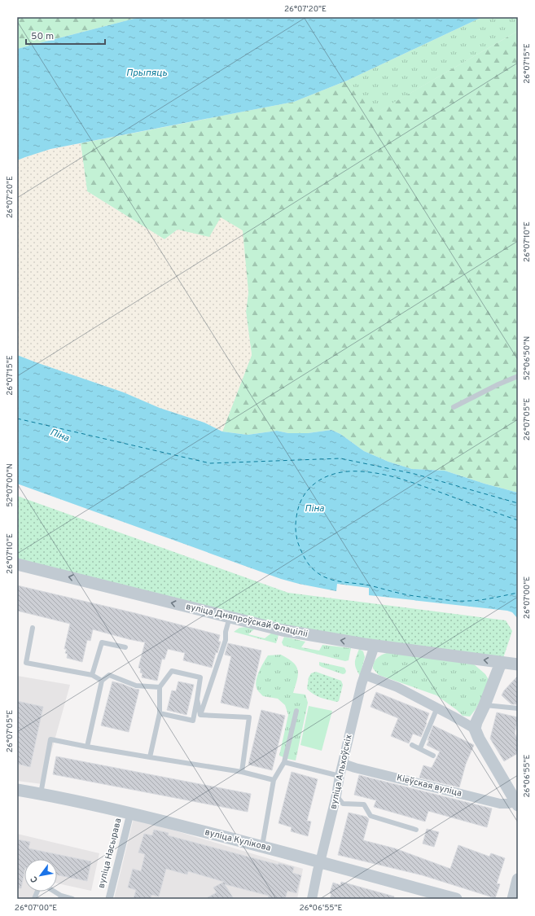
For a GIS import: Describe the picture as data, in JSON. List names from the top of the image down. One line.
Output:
{"streets":{"street":["вуліца Дняпроўскай Флаціліі","вуліца Альхоўскіх","Кіеўская вуліца","вуліца Кулікова","вуліца Насырава"]},"crossings":[["вуліца Дняпроўскай Флаціліі","вуліца Альхоўскіх"],["вуліца Альхоўскіх","Кіеўская вуліца"],["вуліца Альхоўскіх","вуліца Кулікова"],["вуліца Кулікова","вуліца Насырава"]],"one_way":["вуліца Дняпроўскай Флаціліі"],"water":["Прыпяць","Піна"],"scale_bar":"50 m","north":"bottom left","coordinates":["26°07'20\"E","26°07'15\"E","26°07'10\"E","52°06'50\"N","26°07'05\"E","52°07'00\"N","26°07'00\"E","26°06'55\"E"]}
